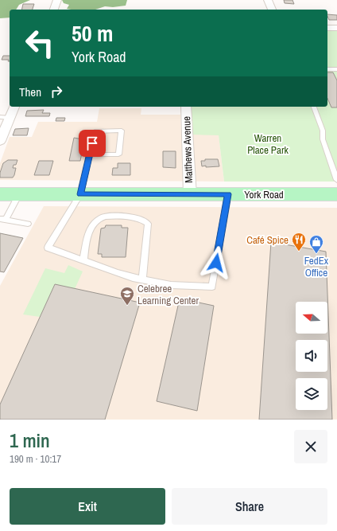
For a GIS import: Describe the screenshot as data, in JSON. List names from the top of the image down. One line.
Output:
{"streets":{"main road":["York Road"],"street":["Matthews Avenue"]},"crossings":[["Matthews Avenue","York Road"]],"parks":["Warren Place Park"],"places":{"restaurant":["Café Spice"],"shop":["FedEx Office"],"school or university":["Celebree Learning Center"]},"north":"left","page":{"turn":["50 m","York Road"],"then":"Then","heading":["1 min","190 m · 10:17"],"buttons":["Exit","Share"]}}
